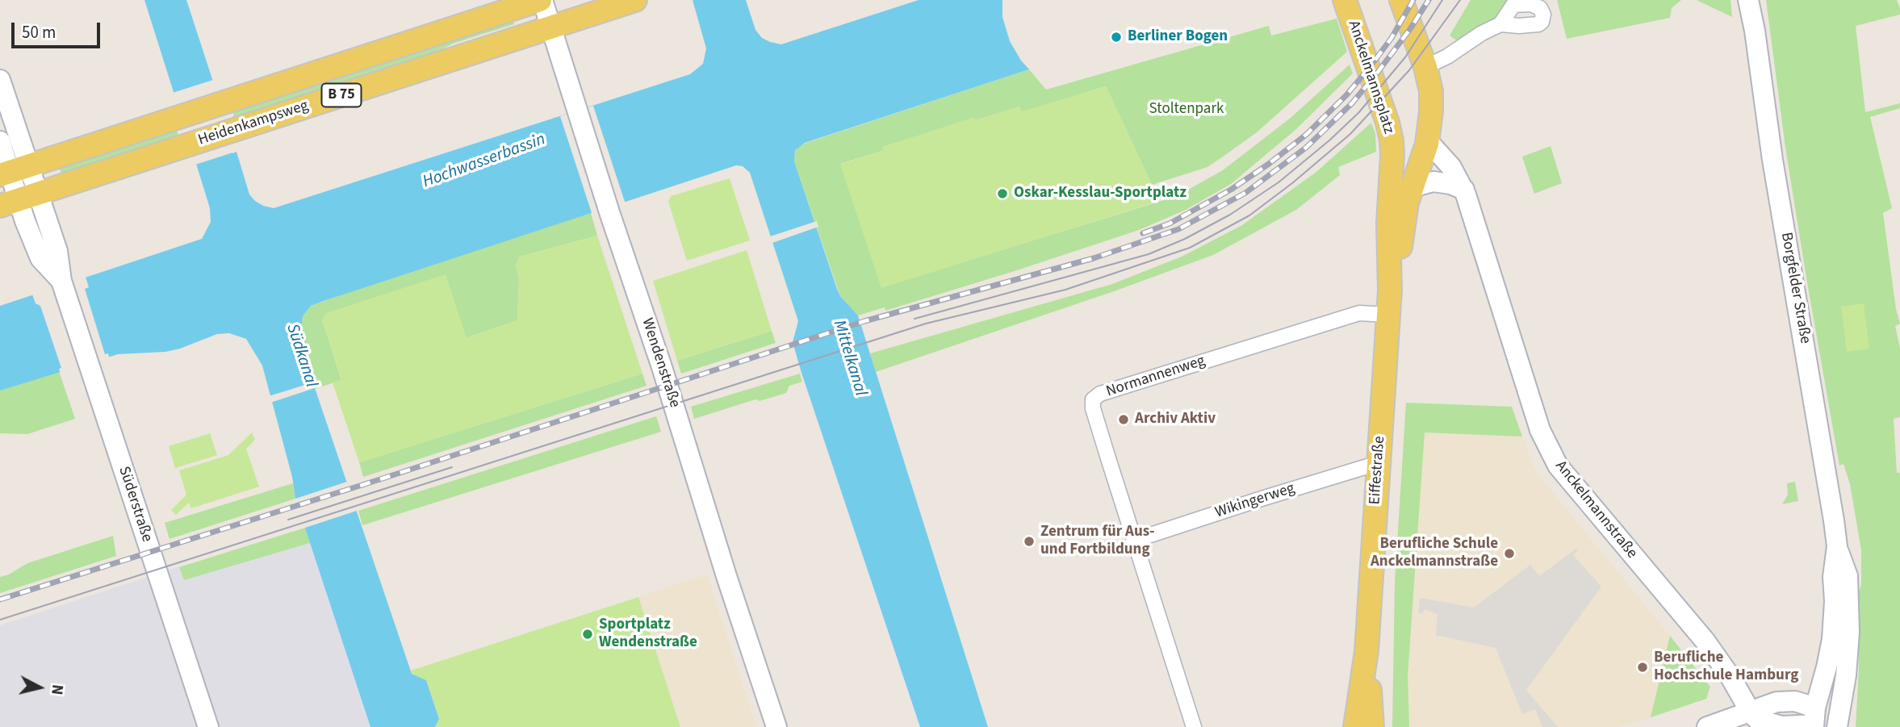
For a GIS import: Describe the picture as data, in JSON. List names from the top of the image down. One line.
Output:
{"streets":{"main road":["Anckelmannsplatz","B 75","Heidenkampsweg","Borgfelder Straße","Wendenstraße","Eiffestraße","Süderstraße","Anckelmannstraße"],"street":["Normannenweg","Wikingerweg"]},"crossings":[["Anckelmannsplatz","Eiffestraße"],["Heidenkampsweg","Wendenstraße"],["Heidenkampsweg","Süderstraße"],["Normannenweg","Eiffestraße"],["Normannenweg","Wikingerweg"],["Eiffestraße","Wikingerweg"],["Eiffestraße","Anckelmannstraße"]],"water":["Hochwasserbassin","Südkanal","Mittelkanal"],"parks":["Stoltenpark"],"places":["Berliner Bogen","Oskar-Kesslau-Sportplatz","Archiv Aktiv","Zentrum für Aus- und Fortbildung","Berufliche Schule Anckelmannstraße","Sportplatz Wendenstraße","Berufliche Hochschule Hamburg"],"scale_bar":"50 m","north":"right"}
